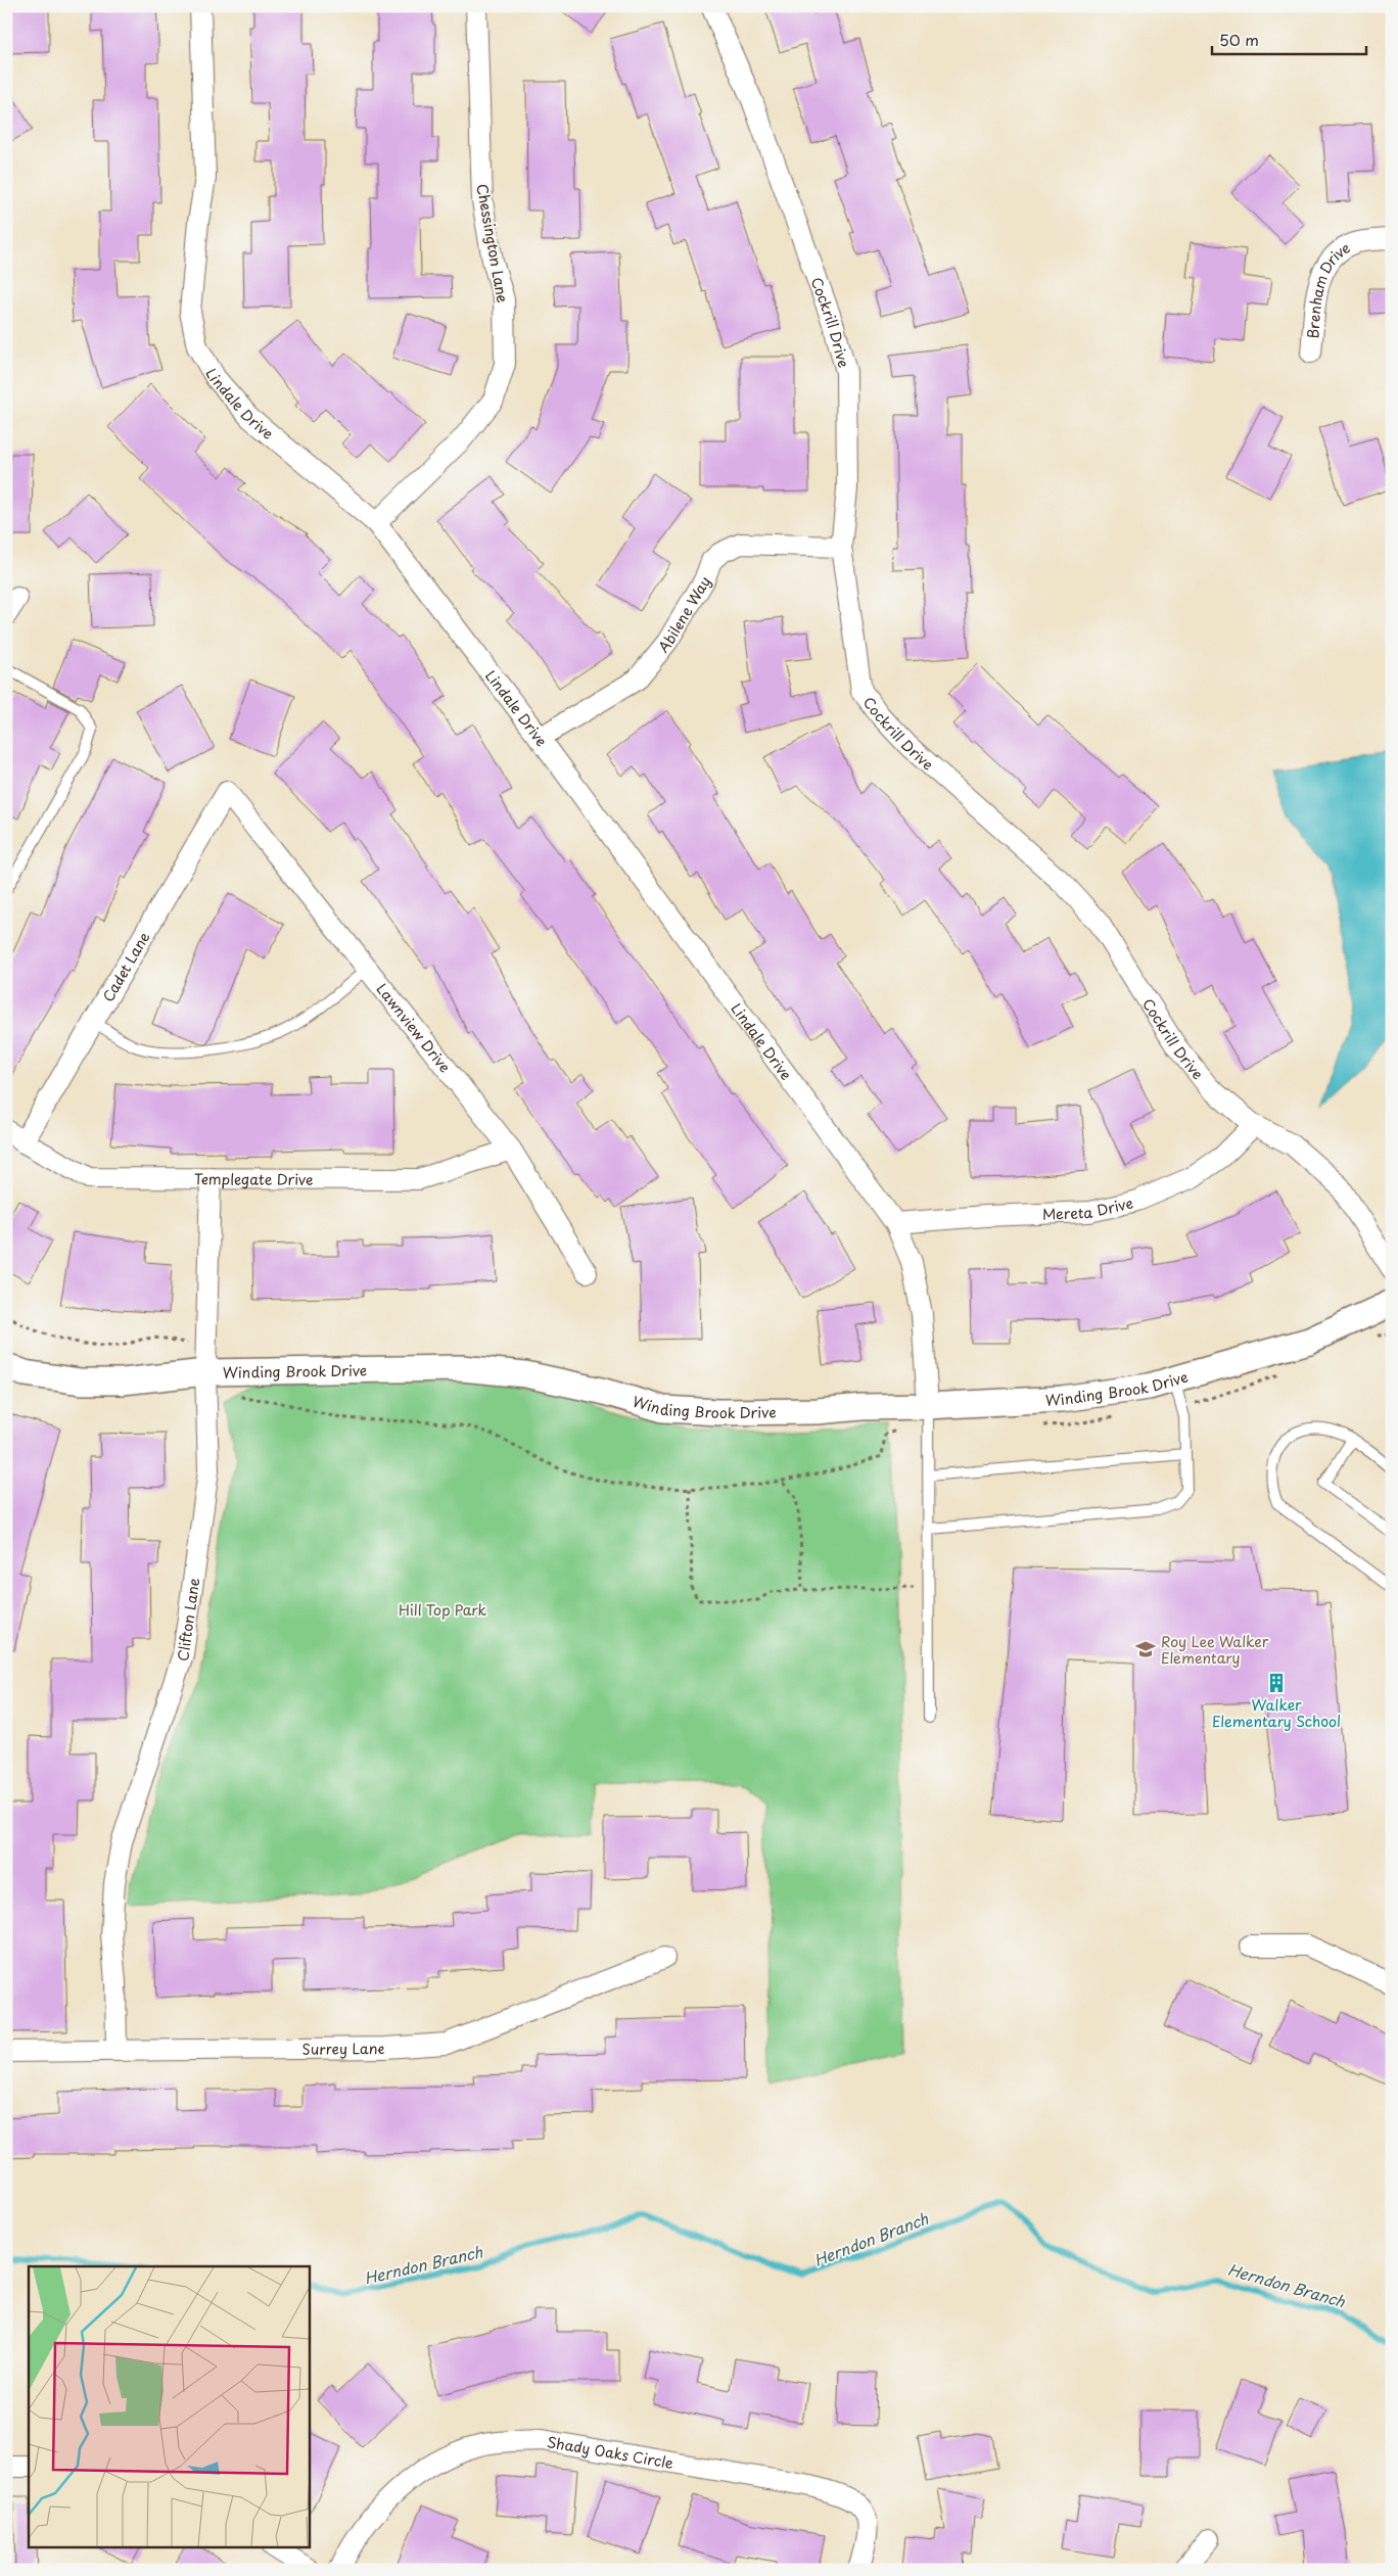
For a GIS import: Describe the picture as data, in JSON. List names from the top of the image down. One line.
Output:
{"streets":{"street":["Chessington Lane","Brenham Drive","Cockrill Drive","Lindale Drive","Abilene Way","Cadet Lane","Lawnview Drive","Templegate Drive","Mereta Drive","Winding Brook Drive","Clifton Lane","Surrey Lane","Shady Oaks Circle"]},"crossings":[["Chessington Lane","Lindale Drive"],["Cockrill Drive","Abilene Way"],["Cockrill Drive","Mereta Drive"],["Lindale Drive","Abilene Way"],["Lindale Drive","Mereta Drive"],["Lindale Drive","Winding Brook Drive"],["Cadet Lane","Lawnview Drive"],["Cadet Lane","Templegate Drive"],["Lawnview Drive","Templegate Drive"],["Templegate Drive","Clifton Lane"],["Winding Brook Drive","Clifton Lane"],["Clifton Lane","Surrey Lane"]],"water":["Herndon Branch"],"parks":["Hill Top Park"],"places":{"school or university":["Roy Lee Walker Elementary"],"building":["Walker Elementary School"]},"scale_bar":"50 m"}
